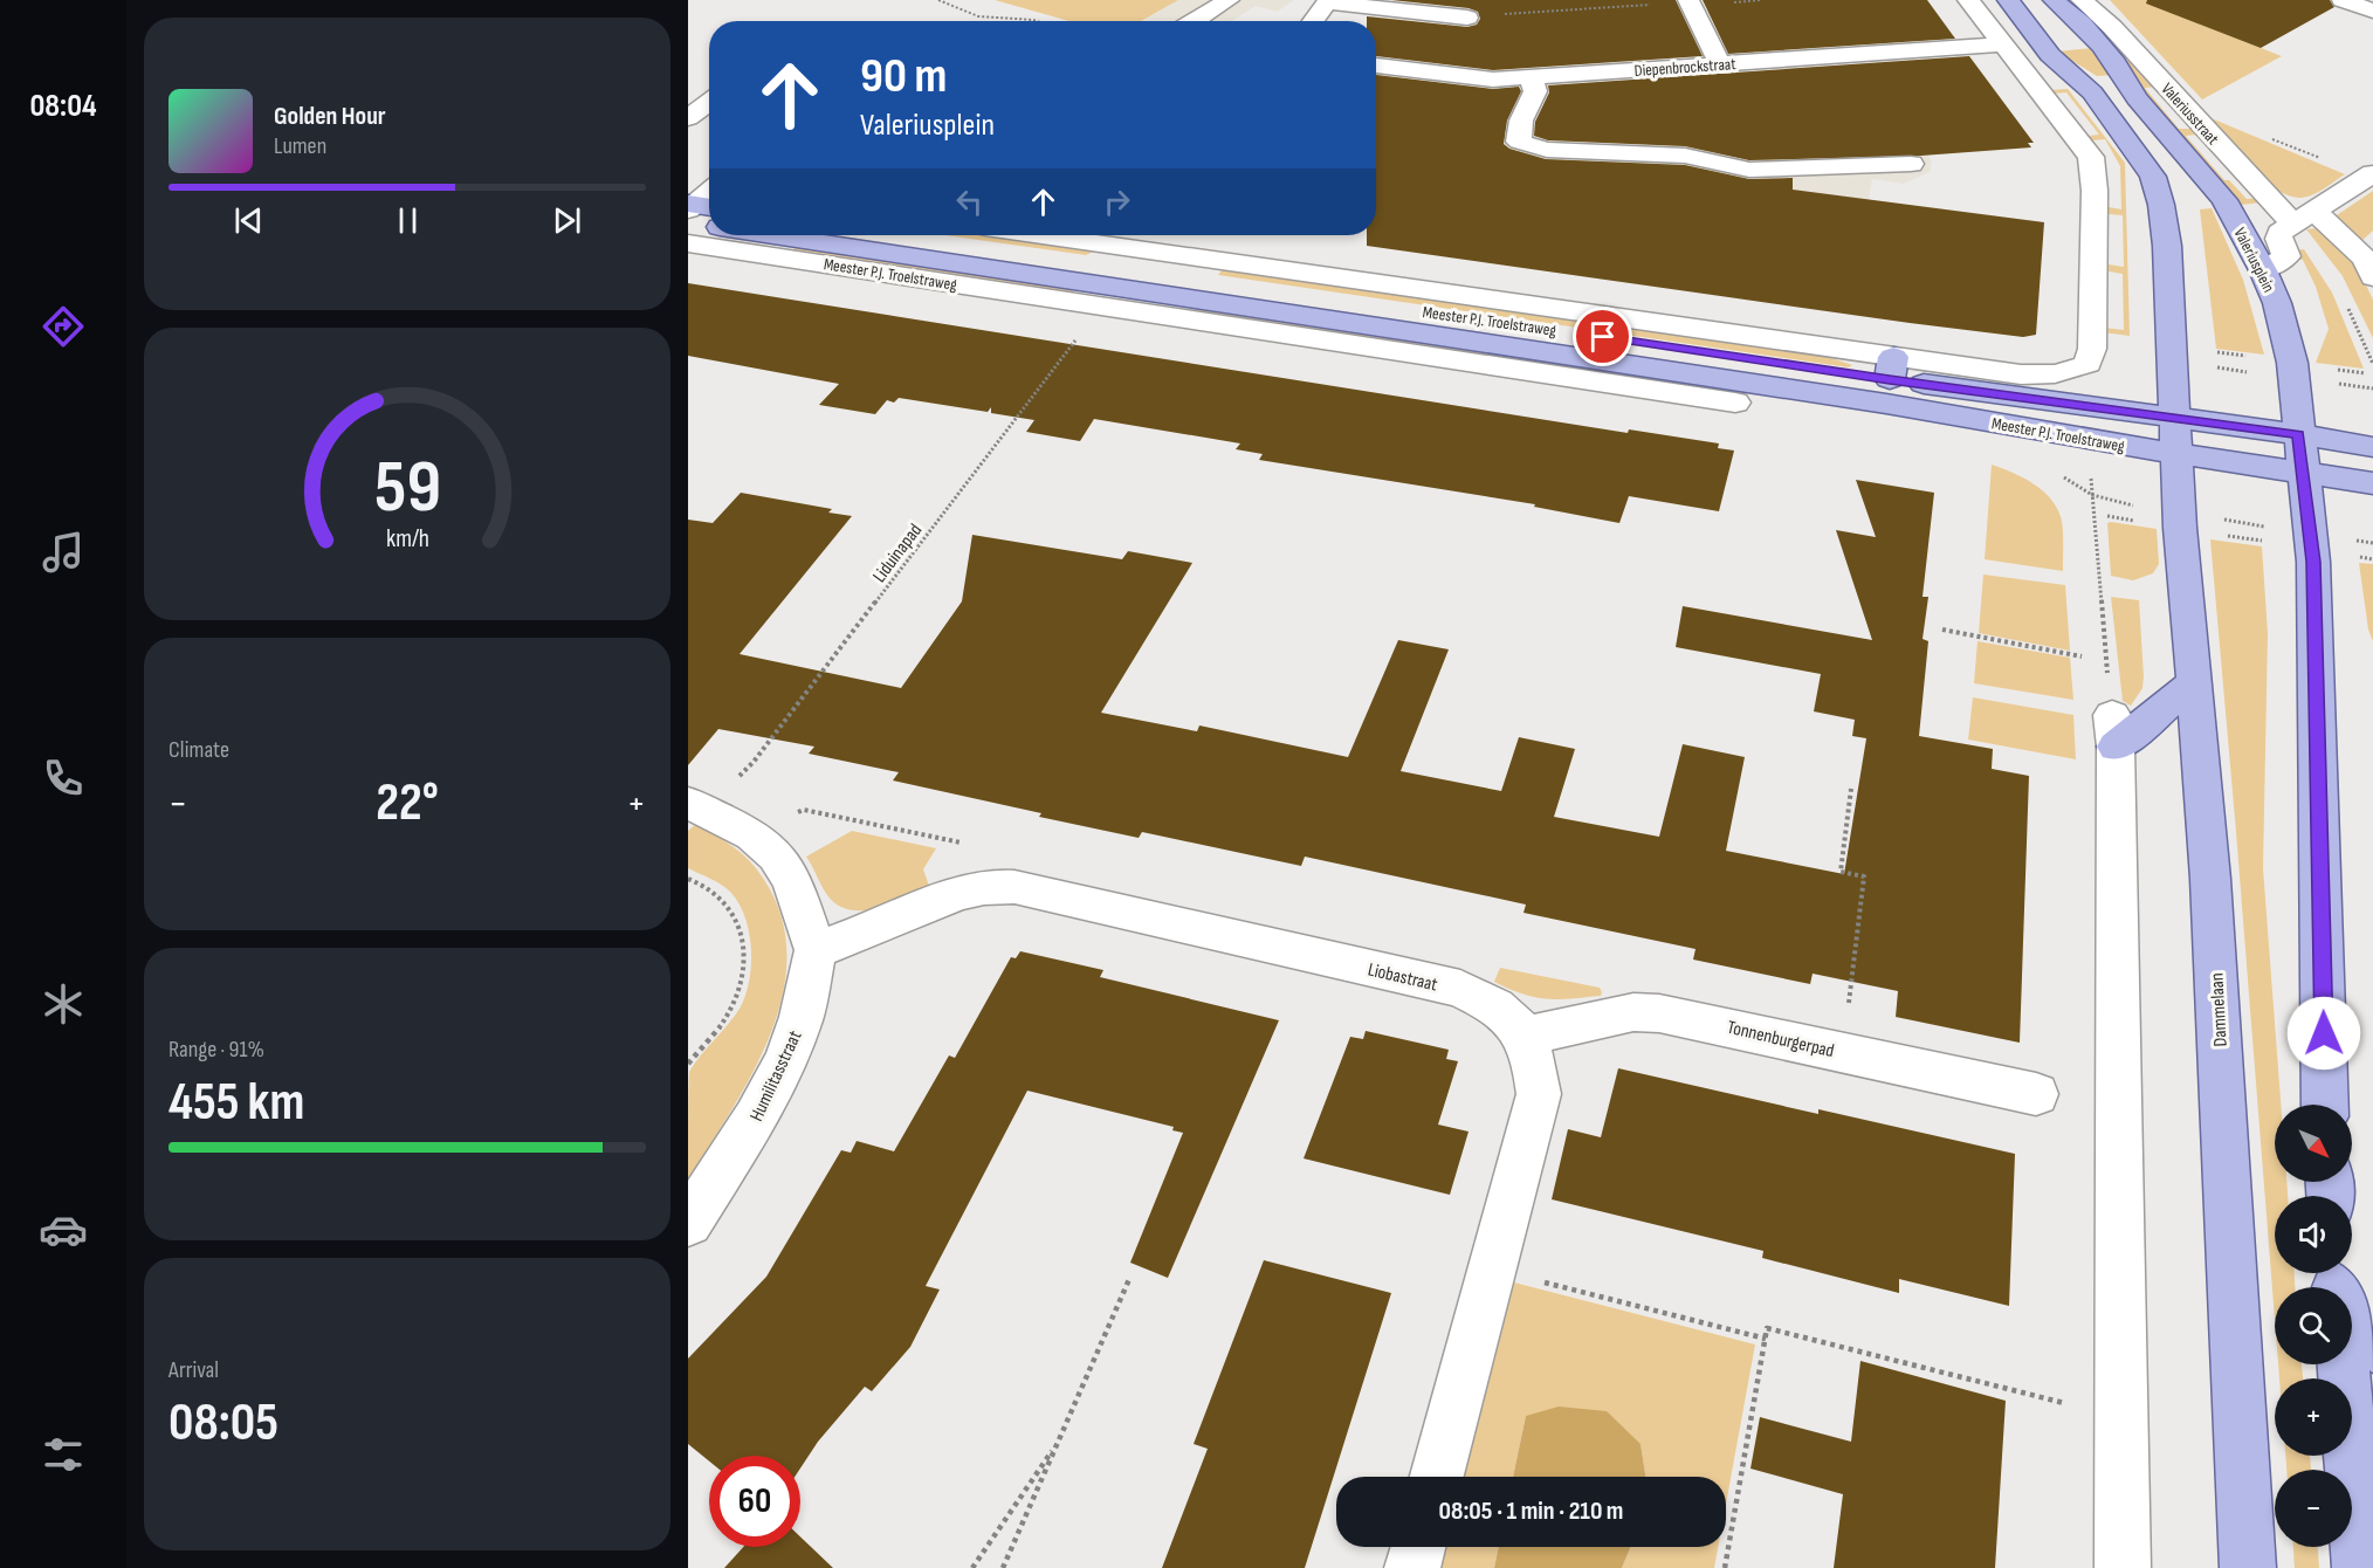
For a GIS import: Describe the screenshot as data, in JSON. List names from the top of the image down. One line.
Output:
{"streets":{"main road":["Valeriusstraat","Valeriusplein","Meester P.J. Troelstraweg","Dammelaan"],"street":["Diepenbrockstraat","Liobastraat","Tonnenburgerpad","Humilitasstraat"],"path":["Liduinapad"]},"crossings":[["Valeriusstraat","Valeriusplein"],["Meester P.J. Troelstraweg","Liduinapad"],["Meester P.J. Troelstraweg","Dammelaan"],["Liobastraat","Tonnenburgerpad"],["Liobastraat","Humilitasstraat"]],"north":"bottom right","page":{"tabs":"08:04","turn":["90 m","Valeriusplein"],"song":["Golden Hour","Lumen"],"tile":["Climate",["Range · 91%","455 km"],["Arrival","08:05"]],"heat":["−","22°","+"],"map_buttons":["+","−"],"limit":"60","trip":"08:05 · 1 min · 210 m","gauge":["59","km/h"]}}
